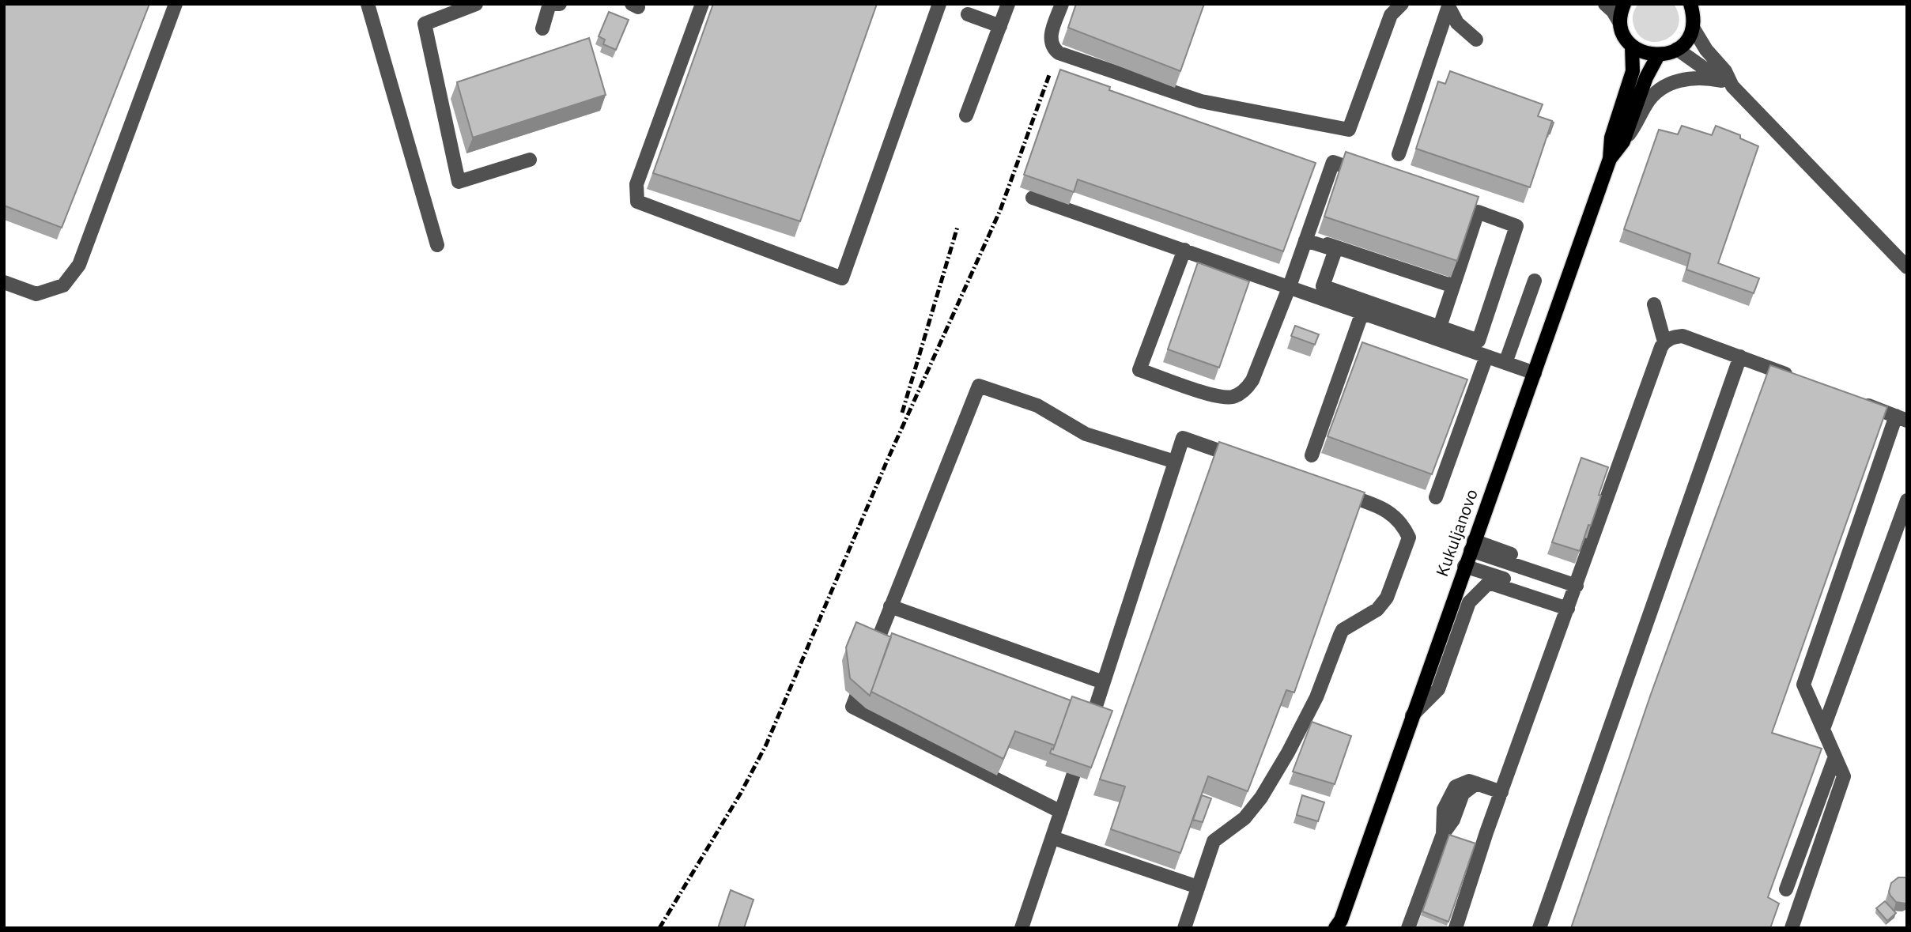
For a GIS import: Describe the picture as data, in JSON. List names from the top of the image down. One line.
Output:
{"streets":{"main road":["Kukuljanovo"]}}
